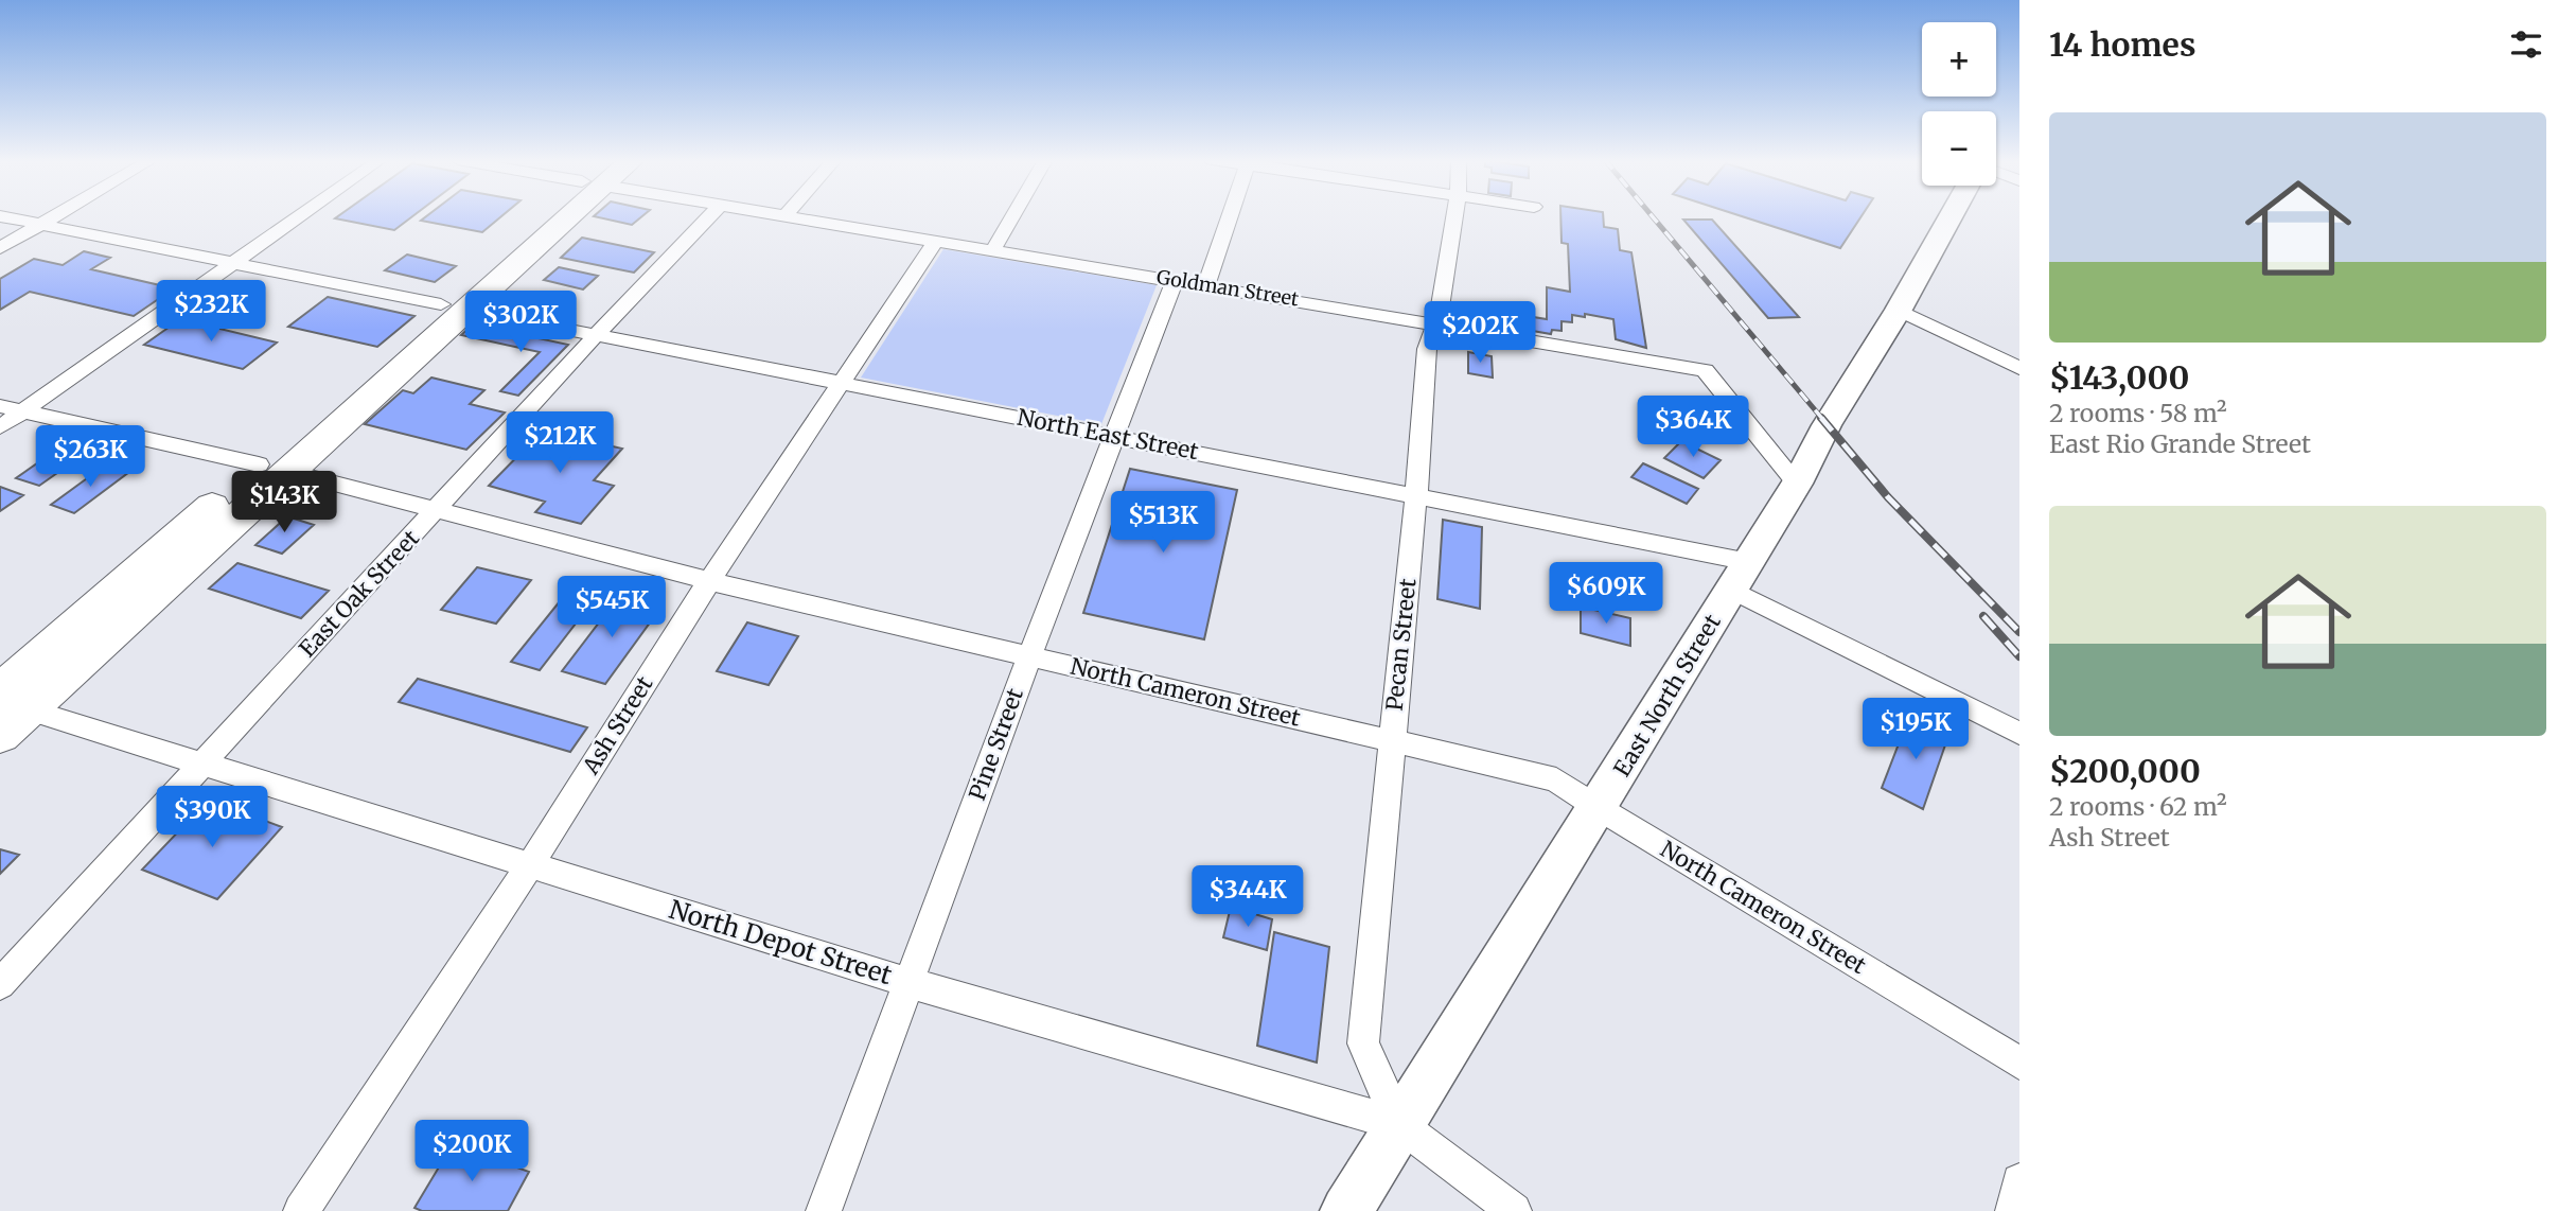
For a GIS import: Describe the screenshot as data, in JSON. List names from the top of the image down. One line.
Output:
{"streets":{"street":["Goldman Street","North East Street","East Oak Street","Pecan Street","North Cameron Street","East North Street","Ash Street","Pine Street","North Depot Street"]},"crossings":[["Goldman Street","Pecan Street"],["Goldman Street","East North Street"],["Goldman Street","Ash Street"],["Goldman Street","Pine Street"],["North East Street","East Oak Street"],["North East Street","Pecan Street"],["North East Street","East North Street"],["North East Street","Ash Street"],["North East Street","Pine Street"],["East Oak Street","North Cameron Street"],["East Oak Street","North Depot Street"],["Pecan Street","North Cameron Street"],["Pecan Street","East North Street"],["Pecan Street","North Depot Street"],["North Cameron Street","East North Street"],["North Cameron Street","Ash Street"],["North Cameron Street","Pine Street"],["East North Street","North Depot Street"],["Ash Street","North Depot Street"],["Pine Street","North Depot Street"]],"page":{"heading":"14 homes","map_buttons":["+","−"],"list":[{"name":"$143,000","note":"2 rooms · 58 m² · East Rio Grande Street"},{"name":"$200,000","note":"2 rooms · 62 m² · Ash Street"}],"price":["$232K","$302K","$202K","$364K","$212K","$263K","$143K","$513K","$609K","$545K","$195K","$390K","$344K","$200K"]}}
